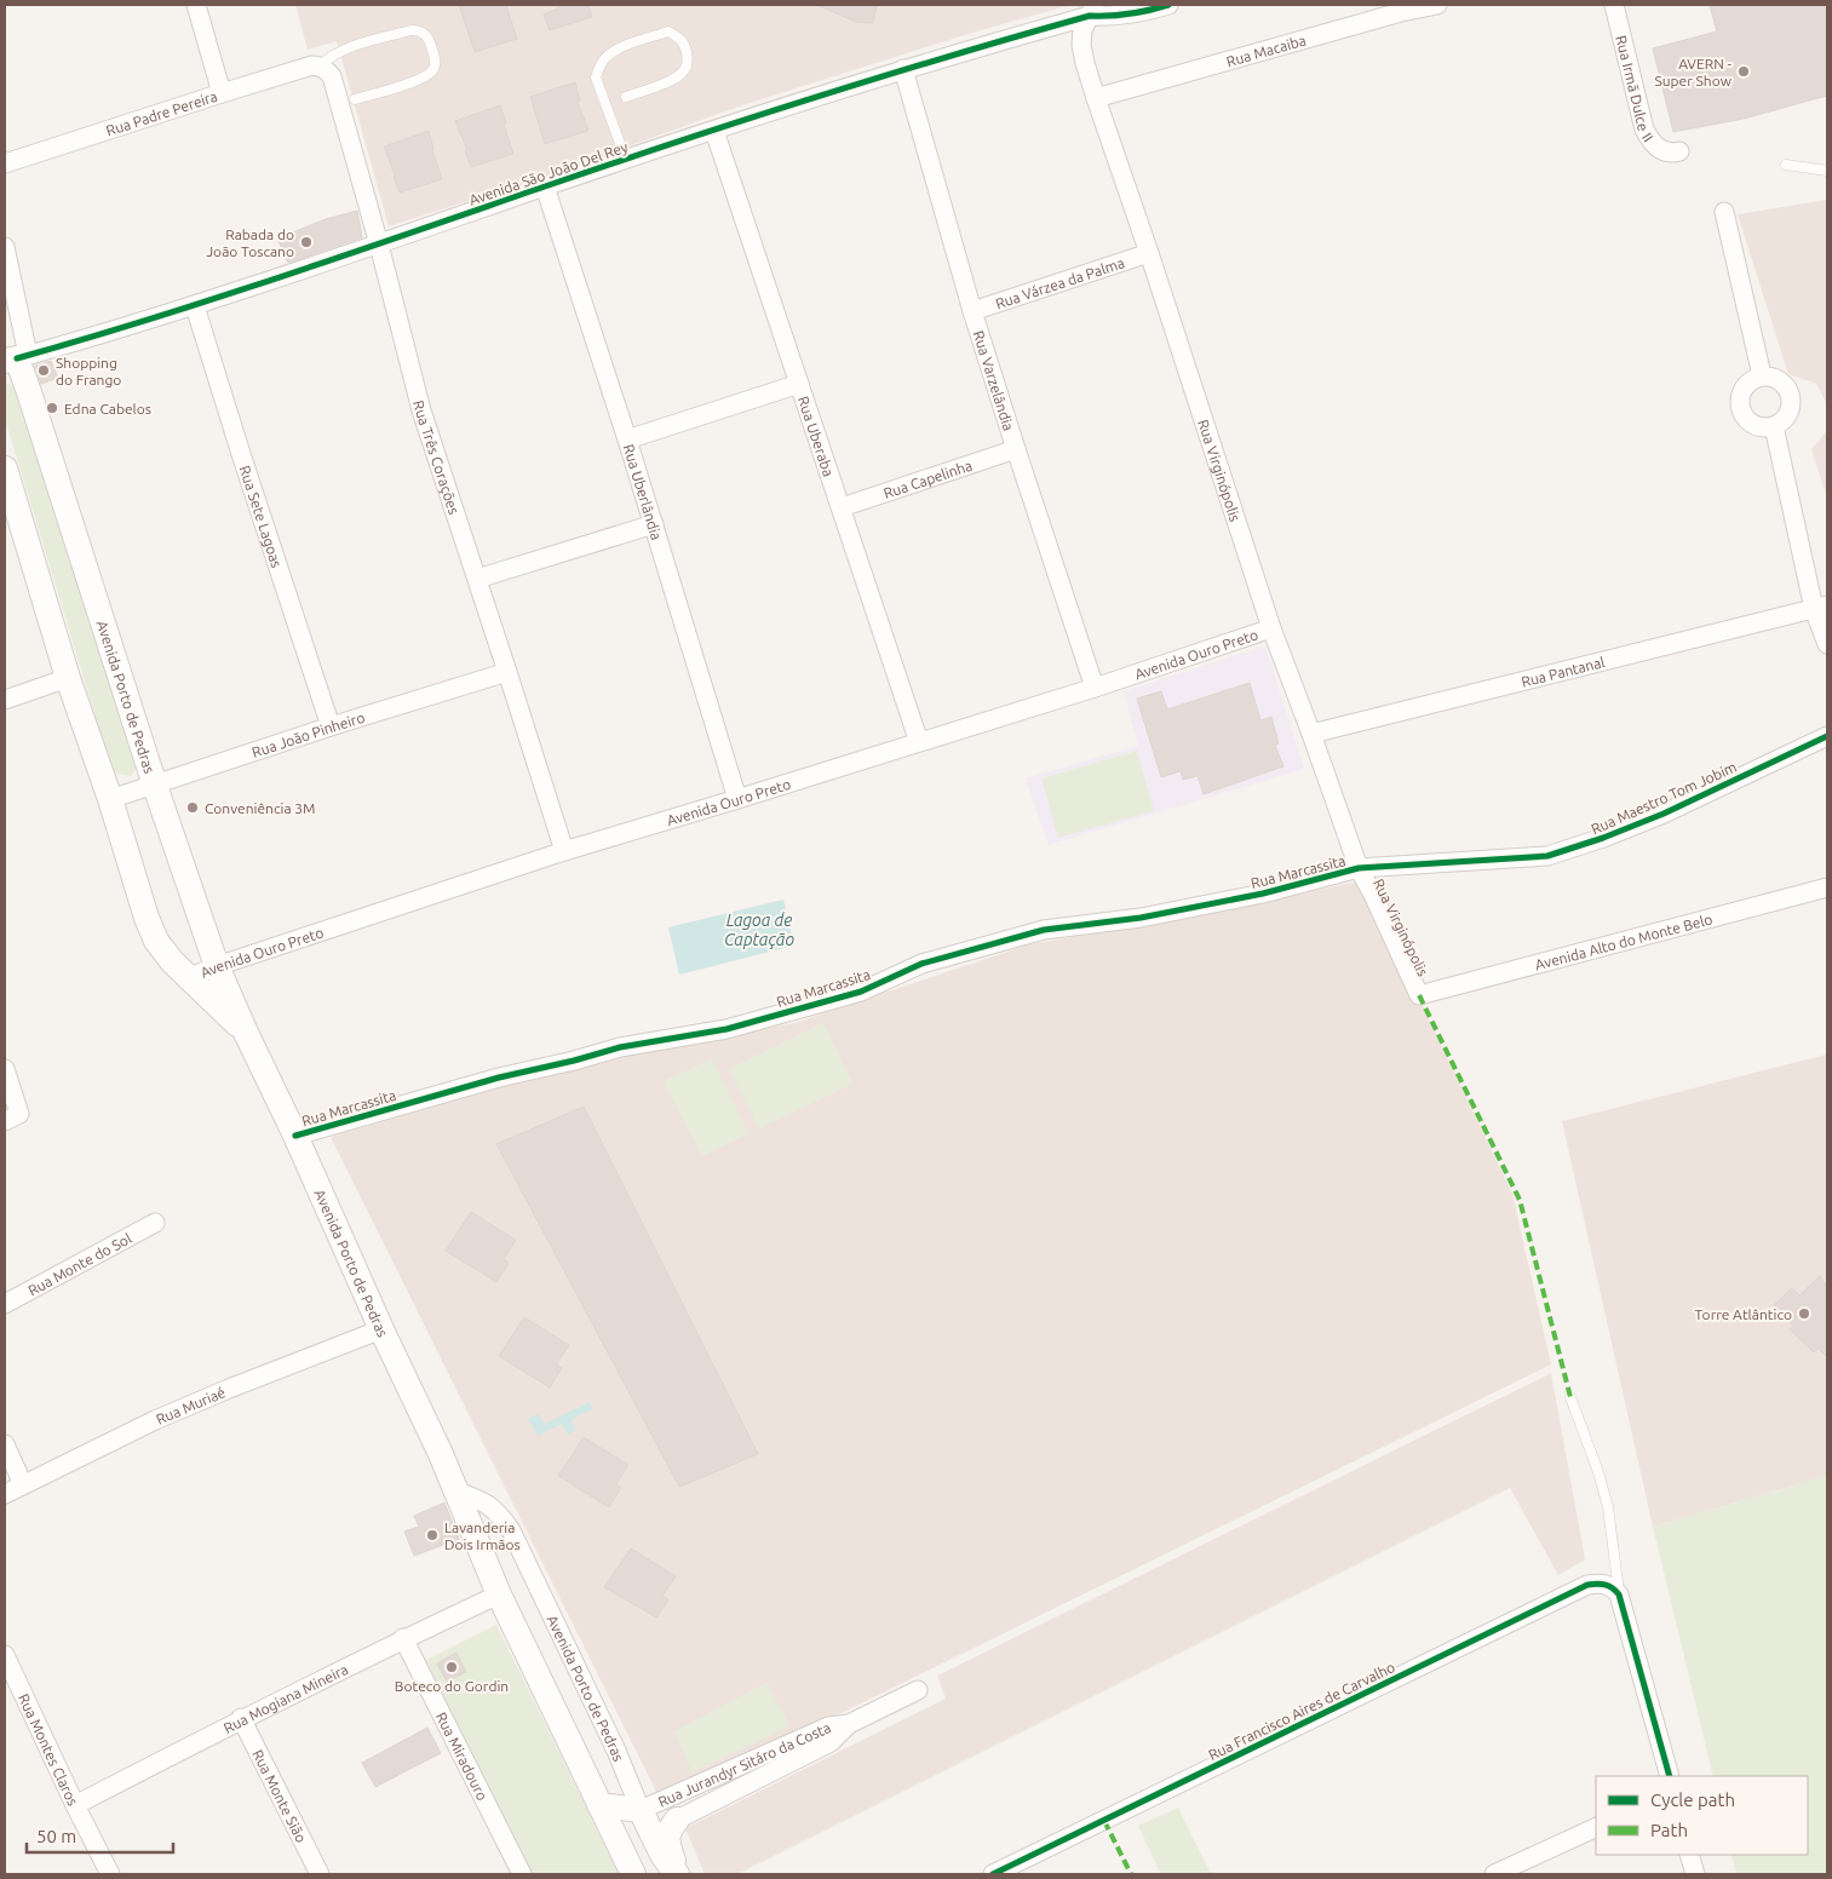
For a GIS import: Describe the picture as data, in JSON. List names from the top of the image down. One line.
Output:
{"streets":{"main road":["Avenida Porto de Pedras"],"street":["Rua Macaiba","Rua Irmã Dulce II","Rua Padre Pereira","Avenida São João Del Rey","Rua Várzea da Palma","Rua Varzelândia","Rua Uberaba","Rua Três Corações","Rua Virginópolis","Rua Capelinha","Rua Uberlândia","Rua Sete Lagoas","Avenida Ouro Preto","Rua Pantanal","Rua João Pinheiro","Rua Maestro Tom Jobim","Rua Marcassita","Avenida Alto do Monte Belo","Rua Monte do Sol","Rua Muriaé","Rua Mogiana Mineira","Rua Francisco Aires de Carvalho","Rua Montes Claros","Rua Miradouro","Rua Jurandyr Sitáro da Costa","Rua Monte Sião"]},"crossings":[["Rua Macaiba","Rua Virginópolis"],["Rua Padre Pereira","Rua Três Corações"],["Avenida São João Del Rey","Rua Varzelândia"],["Avenida São João Del Rey","Rua Uberaba"],["Avenida São João Del Rey","Rua Três Corações"],["Avenida São João Del Rey","Rua Virginópolis"],["Avenida São João Del Rey","Rua Uberlândia"],["Avenida São João Del Rey","Rua Sete Lagoas"],["Avenida São João Del Rey","Avenida Porto de Pedras"],["Rua Várzea da Palma","Rua Varzelândia"],["Rua Várzea da Palma","Rua Virginópolis"],["Rua Varzelândia","Rua Capelinha"],["Rua Varzelândia","Avenida Ouro Preto"],["Rua Uberaba","Rua Capelinha"],["Rua Uberaba","Avenida Ouro Preto"],["Rua Três Corações","Avenida Ouro Preto"],["Rua Três Corações","Rua João Pinheiro"],["Rua Virginópolis","Avenida Ouro Preto"],["Rua Virginópolis","Rua Pantanal"],["Rua Virginópolis","Rua Maestro Tom Jobim"],["Rua Virginópolis","Rua Marcassita"],["Rua Virginópolis","Avenida Alto do Monte Belo"],["Rua Uberlândia","Avenida Ouro Preto"],["Rua Sete Lagoas","Rua João Pinheiro"],["Avenida Ouro Preto","Avenida Porto de Pedras"],["Avenida Porto de Pedras","Rua João Pinheiro"],["Avenida Porto de Pedras","Rua Marcassita"],["Avenida Porto de Pedras","Rua Muriaé"],["Avenida Porto de Pedras","Rua Mogiana Mineira"],["Avenida Porto de Pedras","Rua Jurandyr Sitáro da Costa"],["Rua Maestro Tom Jobim","Rua Marcassita"],["Rua Mogiana Mineira","Rua Montes Claros"],["Rua Mogiana Mineira","Rua Miradouro"],["Rua Mogiana Mineira","Rua Monte Sião"]],"water":["Lagoa de Captação"],"places":["AVERN - Super Show","Rabada do João Toscano","Shopping do Frango","Edna Cabelos","Conveniência 3M","Torre Atlântico","Lavanderia Dois Irmãos","Boteco do Gordin"],"legend":["Cycle path","Path"],"scale_bar":"50 m"}
